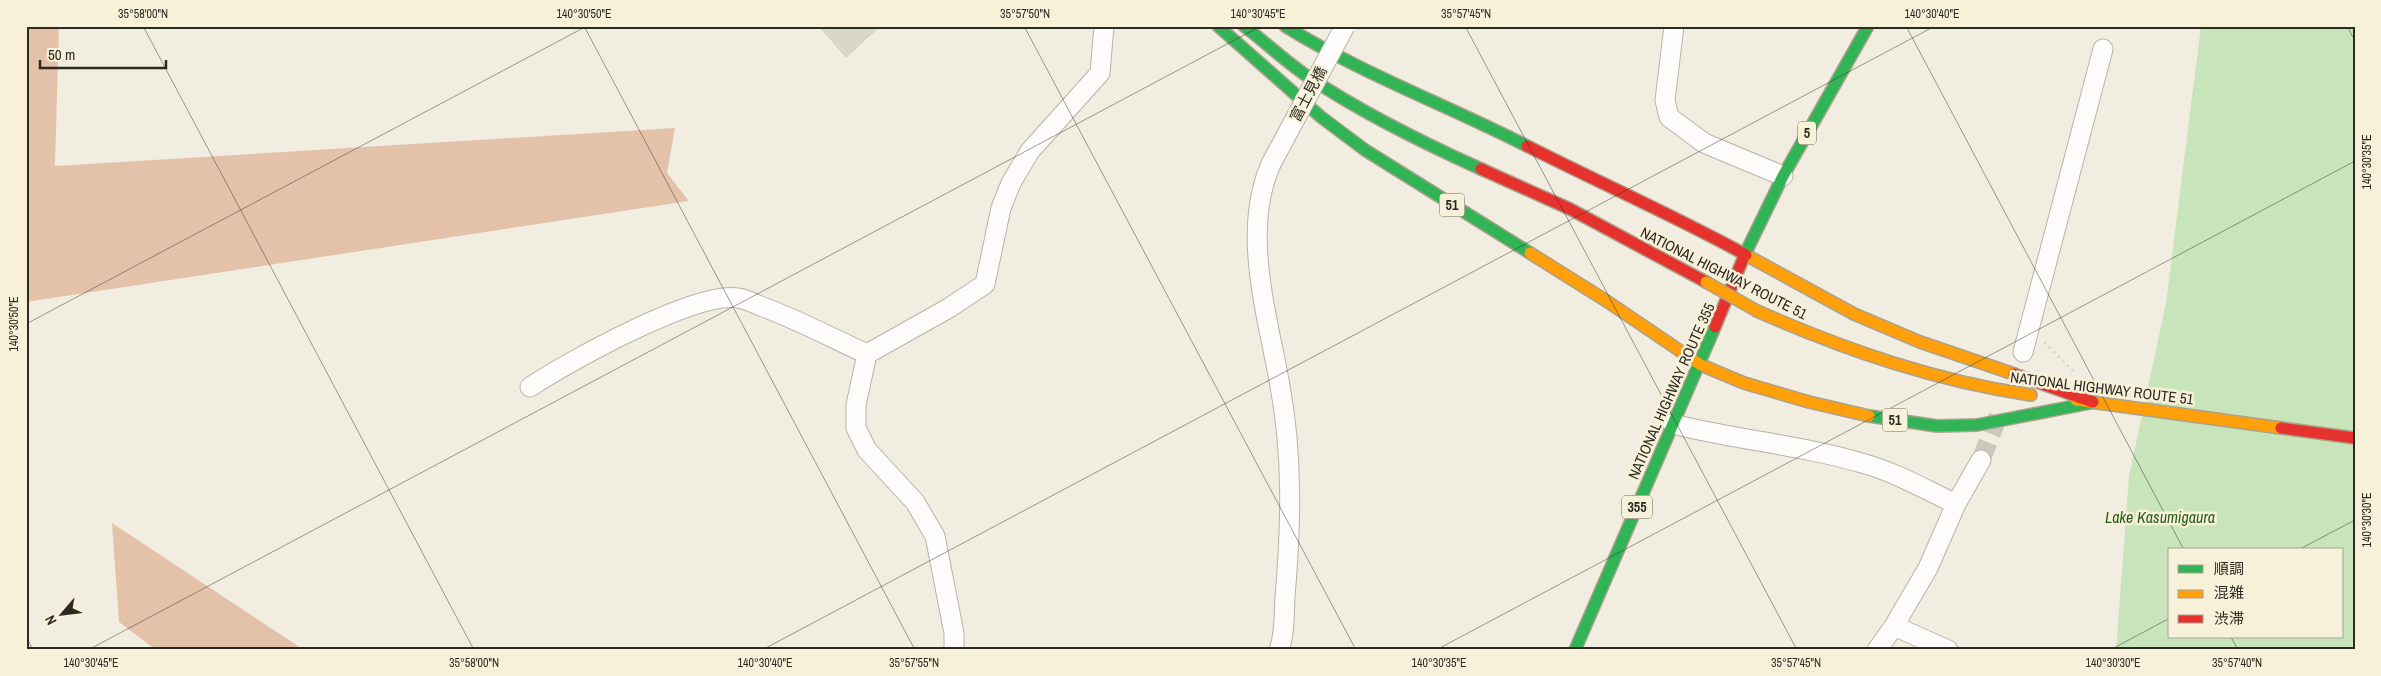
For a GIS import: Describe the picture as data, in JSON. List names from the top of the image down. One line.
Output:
{"streets":{"main road":["5","51","NATIONAL HIGHWAY ROUTE 51","NATIONAL HIGHWAY ROUTE 355","355"],"street":["富士見橋"]},"crossings":[["5","51"],["5","NATIONAL HIGHWAY ROUTE 355"],["51","NATIONAL HIGHWAY ROUTE 51"],["51","NATIONAL HIGHWAY ROUTE 355"]],"water":["Lake Kasumigaura"],"legend":["順調","混雑","渋滞"],"scale_bar":"50 m","north":"bottom left","coordinates":["35°58'00\"N","140°30'50\"E","35°57'50\"N","140°30'45\"E","35°57'45\"N","140°30'40\"E","140°30'35\"E","140°30'30\"E","35°57'55\"N","35°57'40\"N"]}
